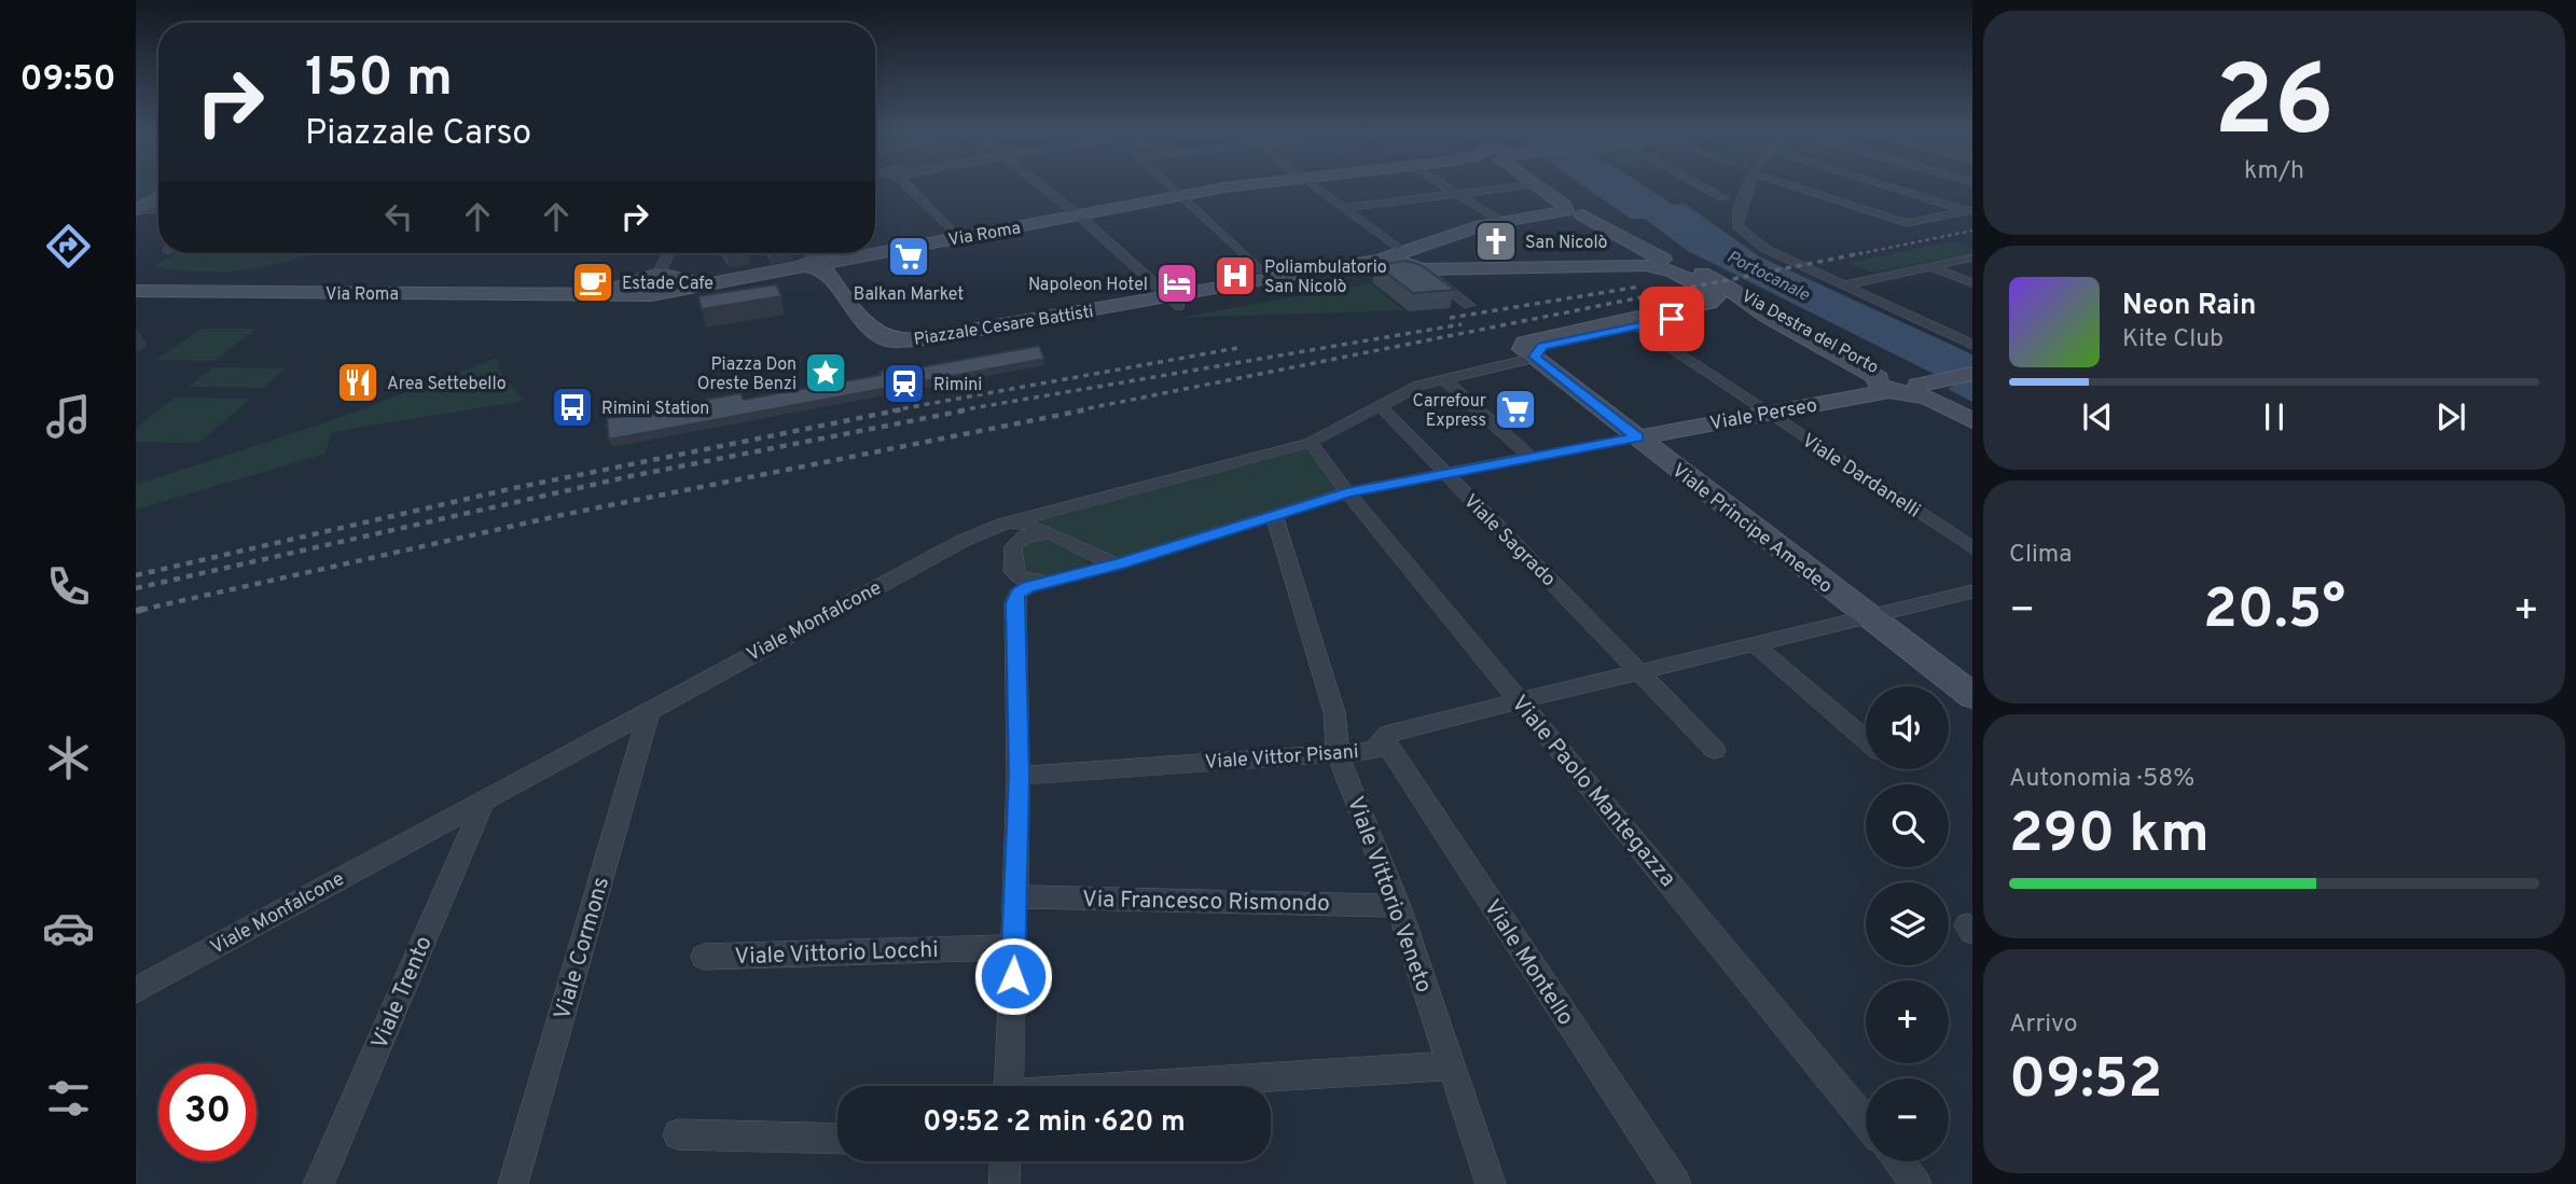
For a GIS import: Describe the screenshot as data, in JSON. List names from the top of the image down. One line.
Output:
{"streets":{"main road":["Via Roma"],"street":["Piazzale Cesare Battisti","Via Destra del Porto","Viale Perseo","Viale Dardanelli","Viale Principe Amedeo","Viale Sagrado","Viale Monfalcone","Viale Vittor Pisani","Viale Paolo Mantegazza","Viale Vittorio Veneto","Via Francesco Rismondo","Viale Cormons","Viale Vittorio Locchi","Viale Montello","Viale Trento"]},"crossings":[["Via Roma","Piazzale Cesare Battisti"],["Via Destra del Porto","Viale Perseo"],["Viale Perseo","Viale Dardanelli"],["Viale Perseo","Viale Principe Amedeo"],["Viale Principe Amedeo","Viale Monfalcone"],["Viale Principe Amedeo","Viale Vittor Pisani"],["Viale Sagrado","Viale Monfalcone"],["Viale Sagrado","Viale Vittor Pisani"],["Viale Monfalcone","Viale Paolo Mantegazza"],["Viale Monfalcone","Viale Cormons"],["Viale Monfalcone","Viale Trento"],["Viale Vittor Pisani","Viale Paolo Mantegazza"],["Viale Vittor Pisani","Viale Vittorio Veneto"],["Viale Vittor Pisani","Viale Montello"],["Viale Vittorio Veneto","Via Francesco Rismondo"]],"water":["Portocanale"],"places":{"church":["San Nicolò"],"supermarket":["Balkan Market","Carrefour Express"],"hospital":["Poliambulatorio San Nicolò"],"cafe":["Estade Cafe"],"hotel":["Napoleon Hotel"],"place":["Piazza Don Oreste Benzi"],"restaurant":["Area Settebello"],"station":["Rimini"],"bus stop":["Rimini Station"]},"page":{"tabs":"09:50","tile":[["26","km/h"],"Clima",["Autonomia · 58%","290 km"],["Arrivo","09:52"]],"turn":["150 m","Piazzale Carso"],"song":["Neon Rain","Kite Club"],"heat":["−","20.5°","+"],"map_buttons":["+","−"],"limit":"30","trip":"09:52 · 2 min · 620 m"}}
